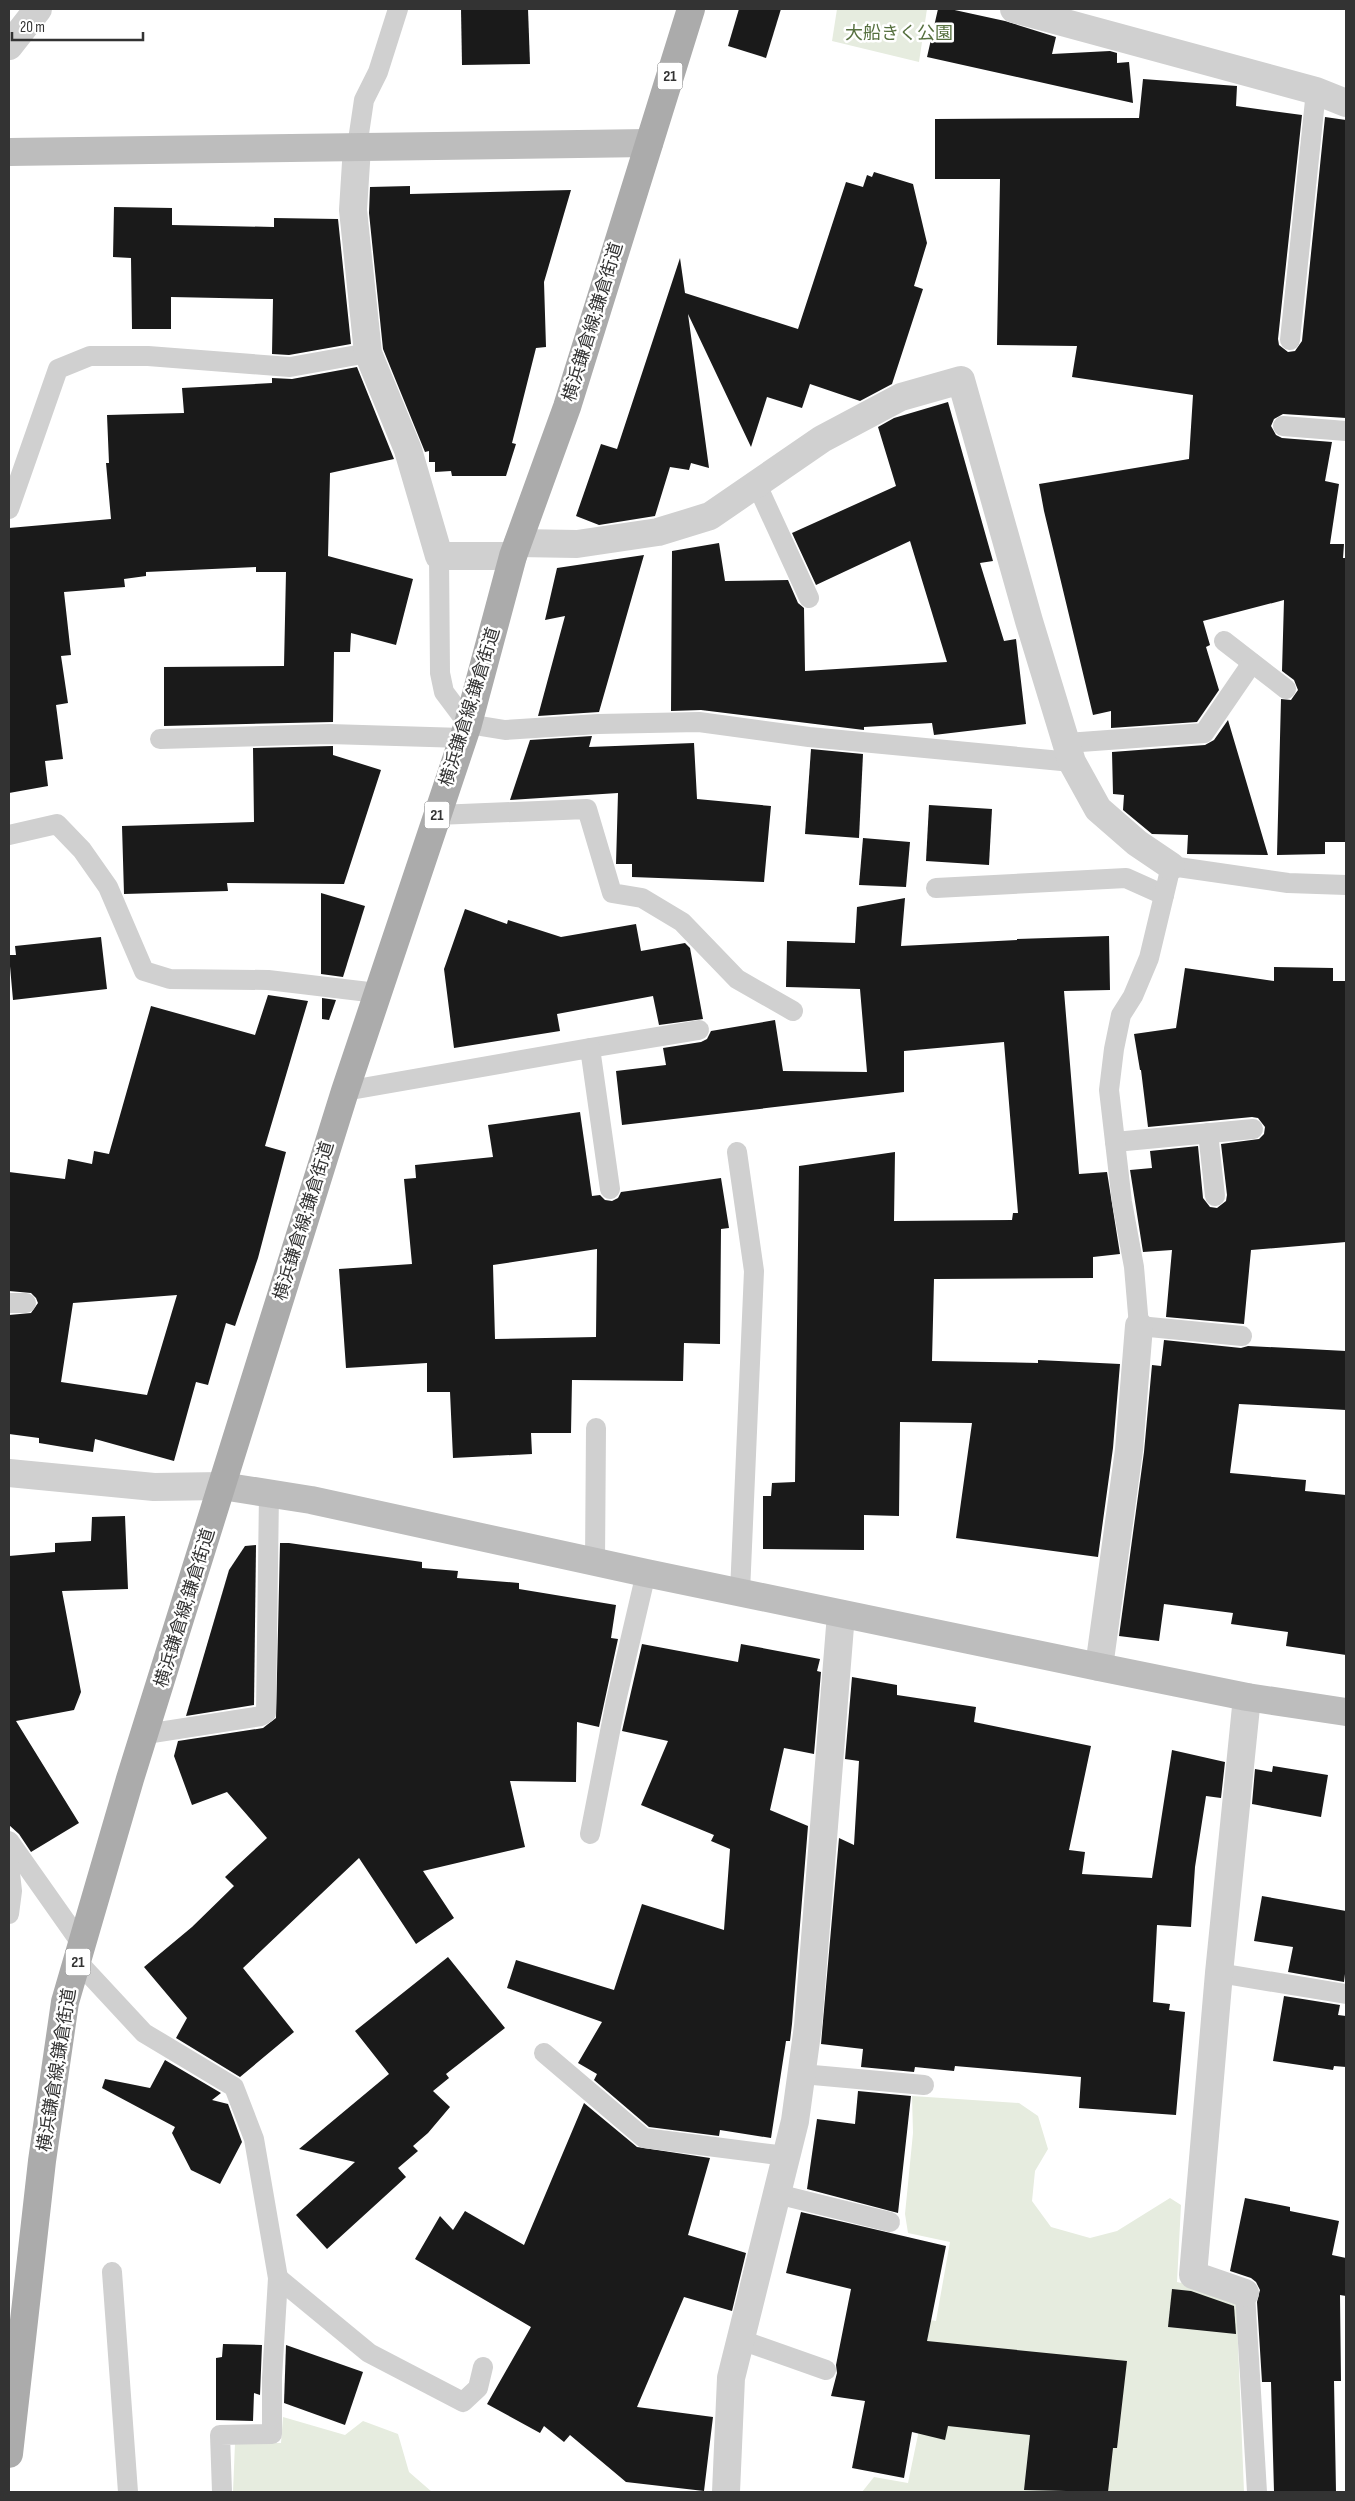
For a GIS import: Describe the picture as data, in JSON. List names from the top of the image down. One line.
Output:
{"streets":{"main road":["21","横浜鎌倉線;鎌倉街道"]},"parks":["大船きく公園"],"scale_bar":"20 m"}
